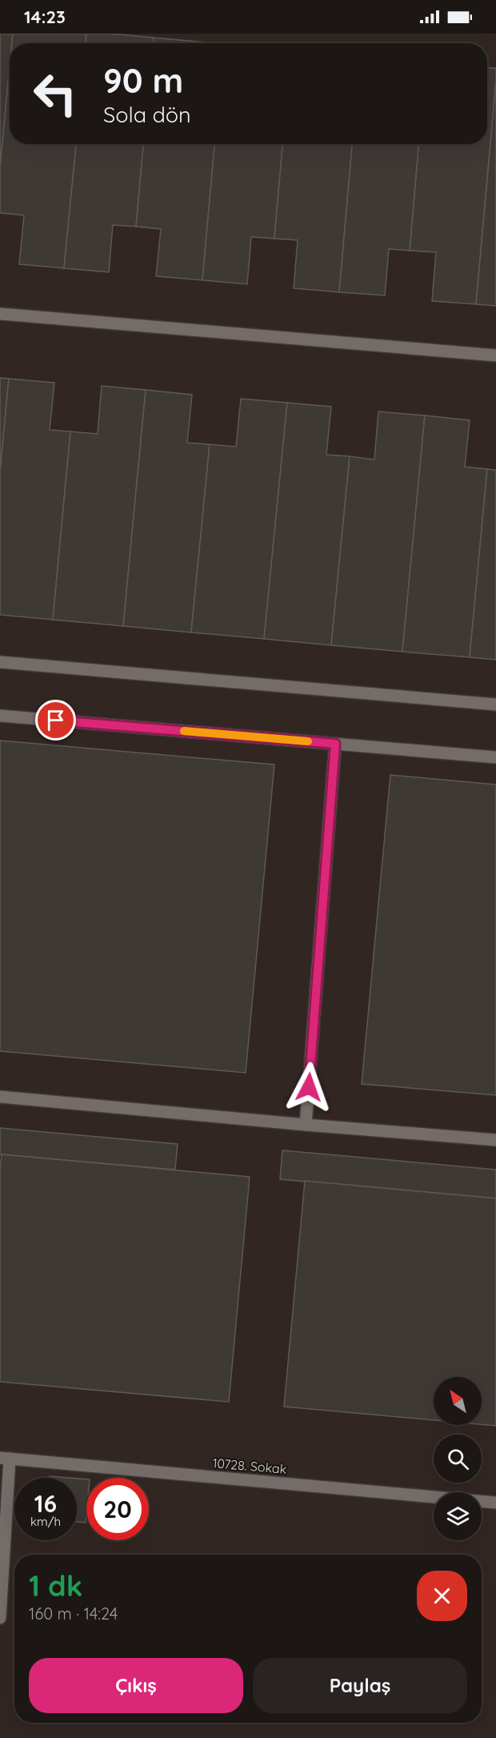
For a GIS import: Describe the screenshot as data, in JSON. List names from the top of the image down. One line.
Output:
{"streets":{"lane":["10728. Sokak"]},"north":"top left","page":{"status":"14:23","turn":["90 m","Sola dön"],"speed":"16 km/h","limit":"20","heading":["1 dk","160 m · 14:24"],"buttons":["Çıkış","Paylaş"]}}
